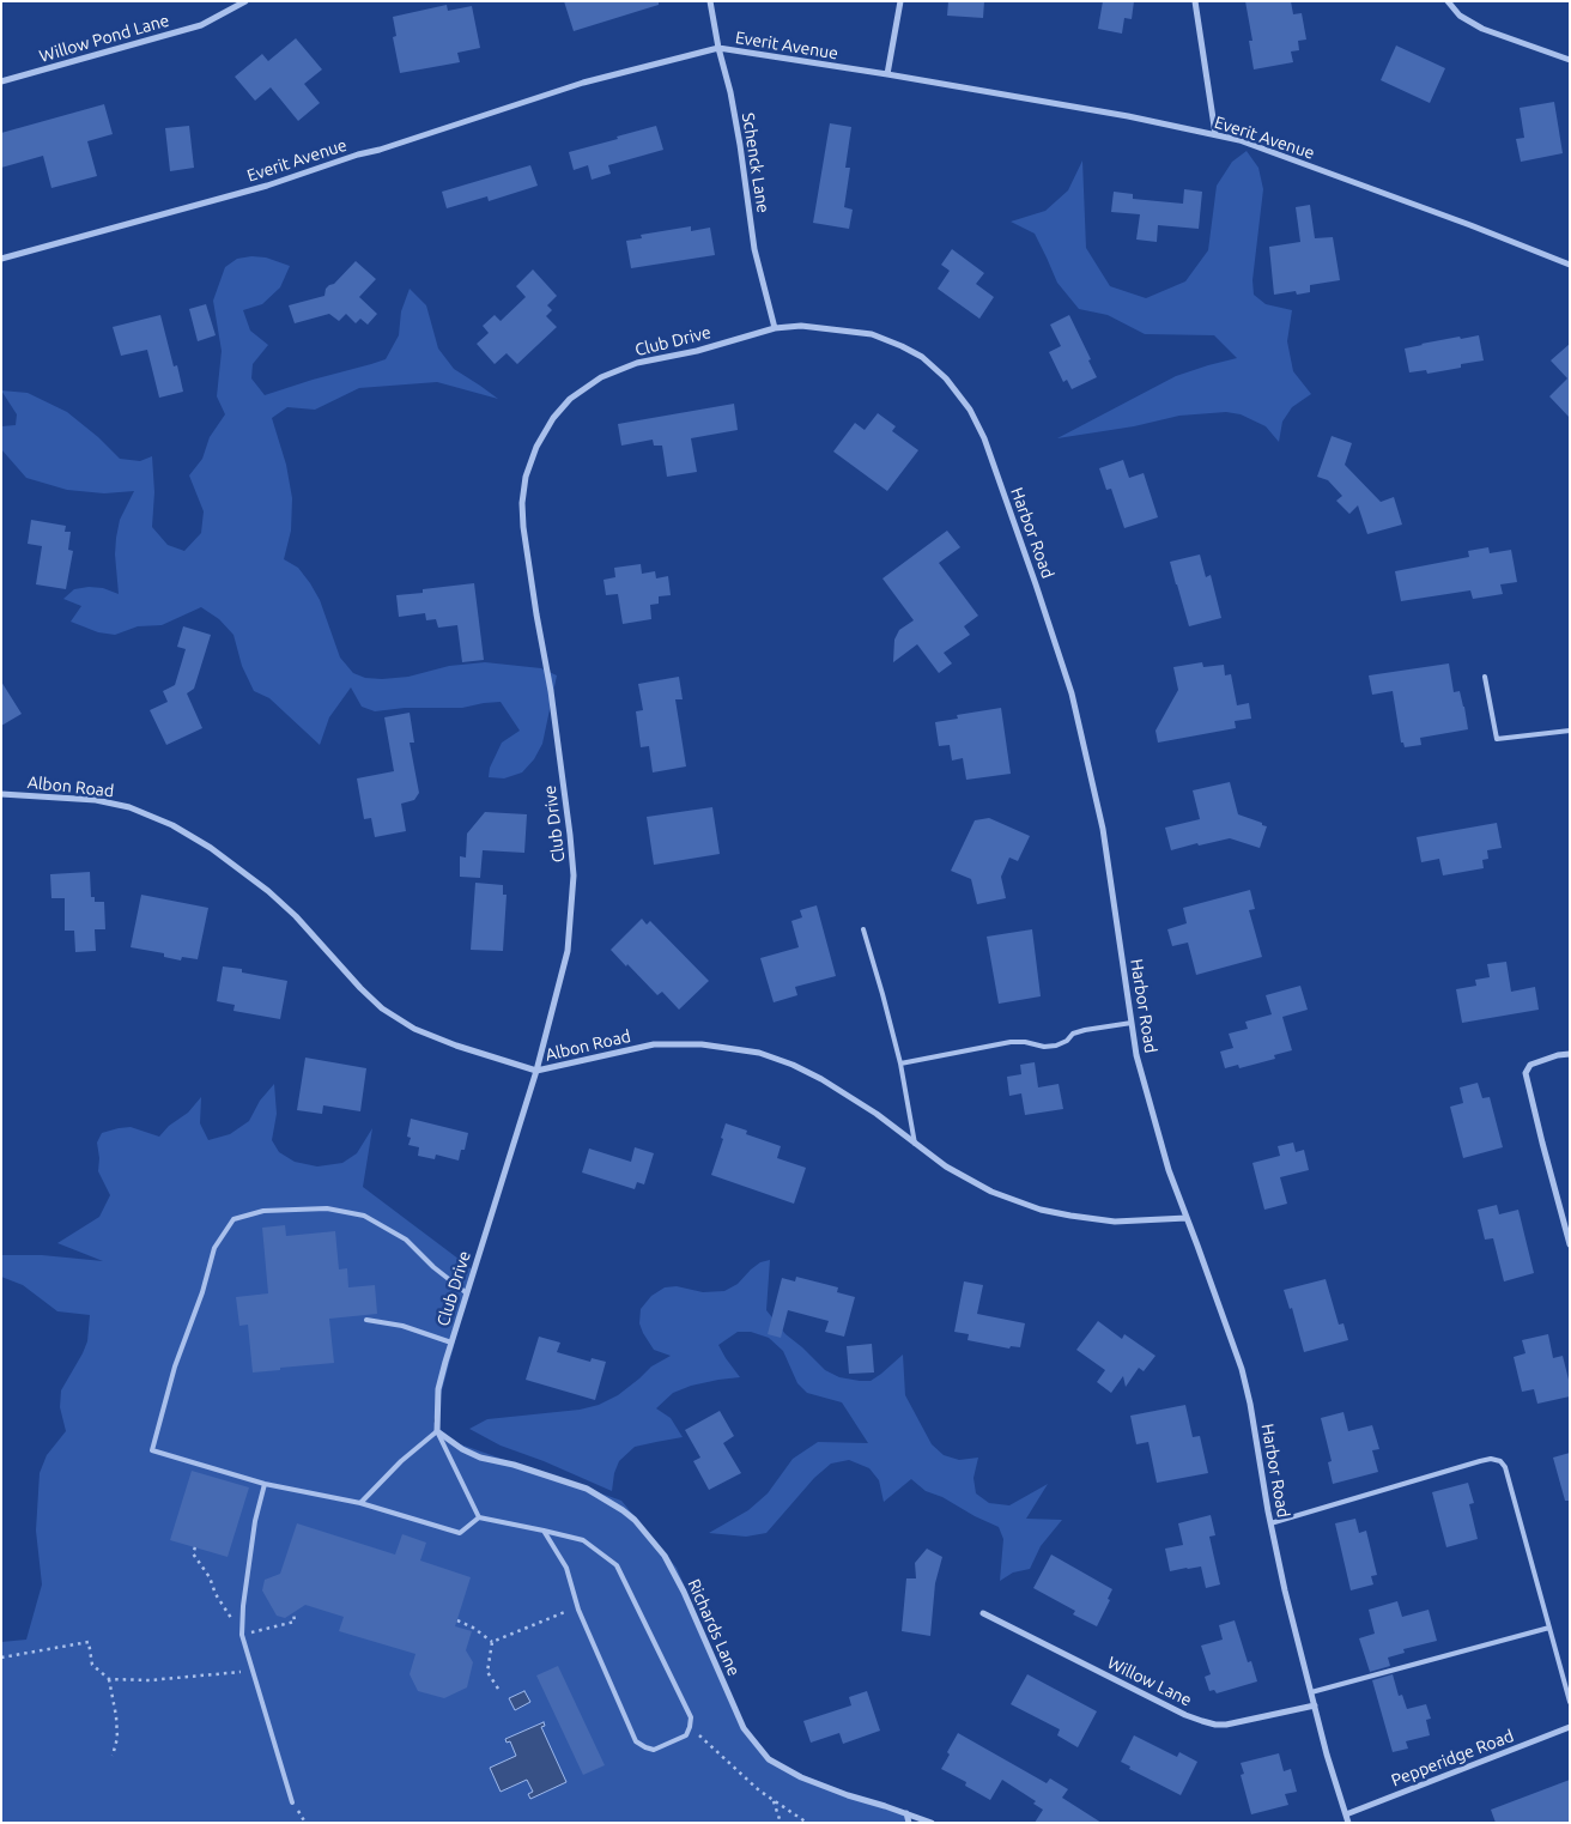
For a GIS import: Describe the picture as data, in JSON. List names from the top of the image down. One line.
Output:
{"streets":{"street":["Willow Pond Lane","Everit Avenue","Schenck Lane","Club Drive","Harbor Road","Albon Road","Richards Lane","Willow Lane","Pepperidge Road"]},"crossings":[["Everit Avenue","Schenck Lane"],["Schenck Lane","Club Drive"],["Schenck Lane","Harbor Road"],["Club Drive","Harbor Road"],["Club Drive","Albon Road"],["Club Drive","Richards Lane"],["Harbor Road","Albon Road"],["Harbor Road","Willow Lane"],["Harbor Road","Pepperidge Road"]]}
